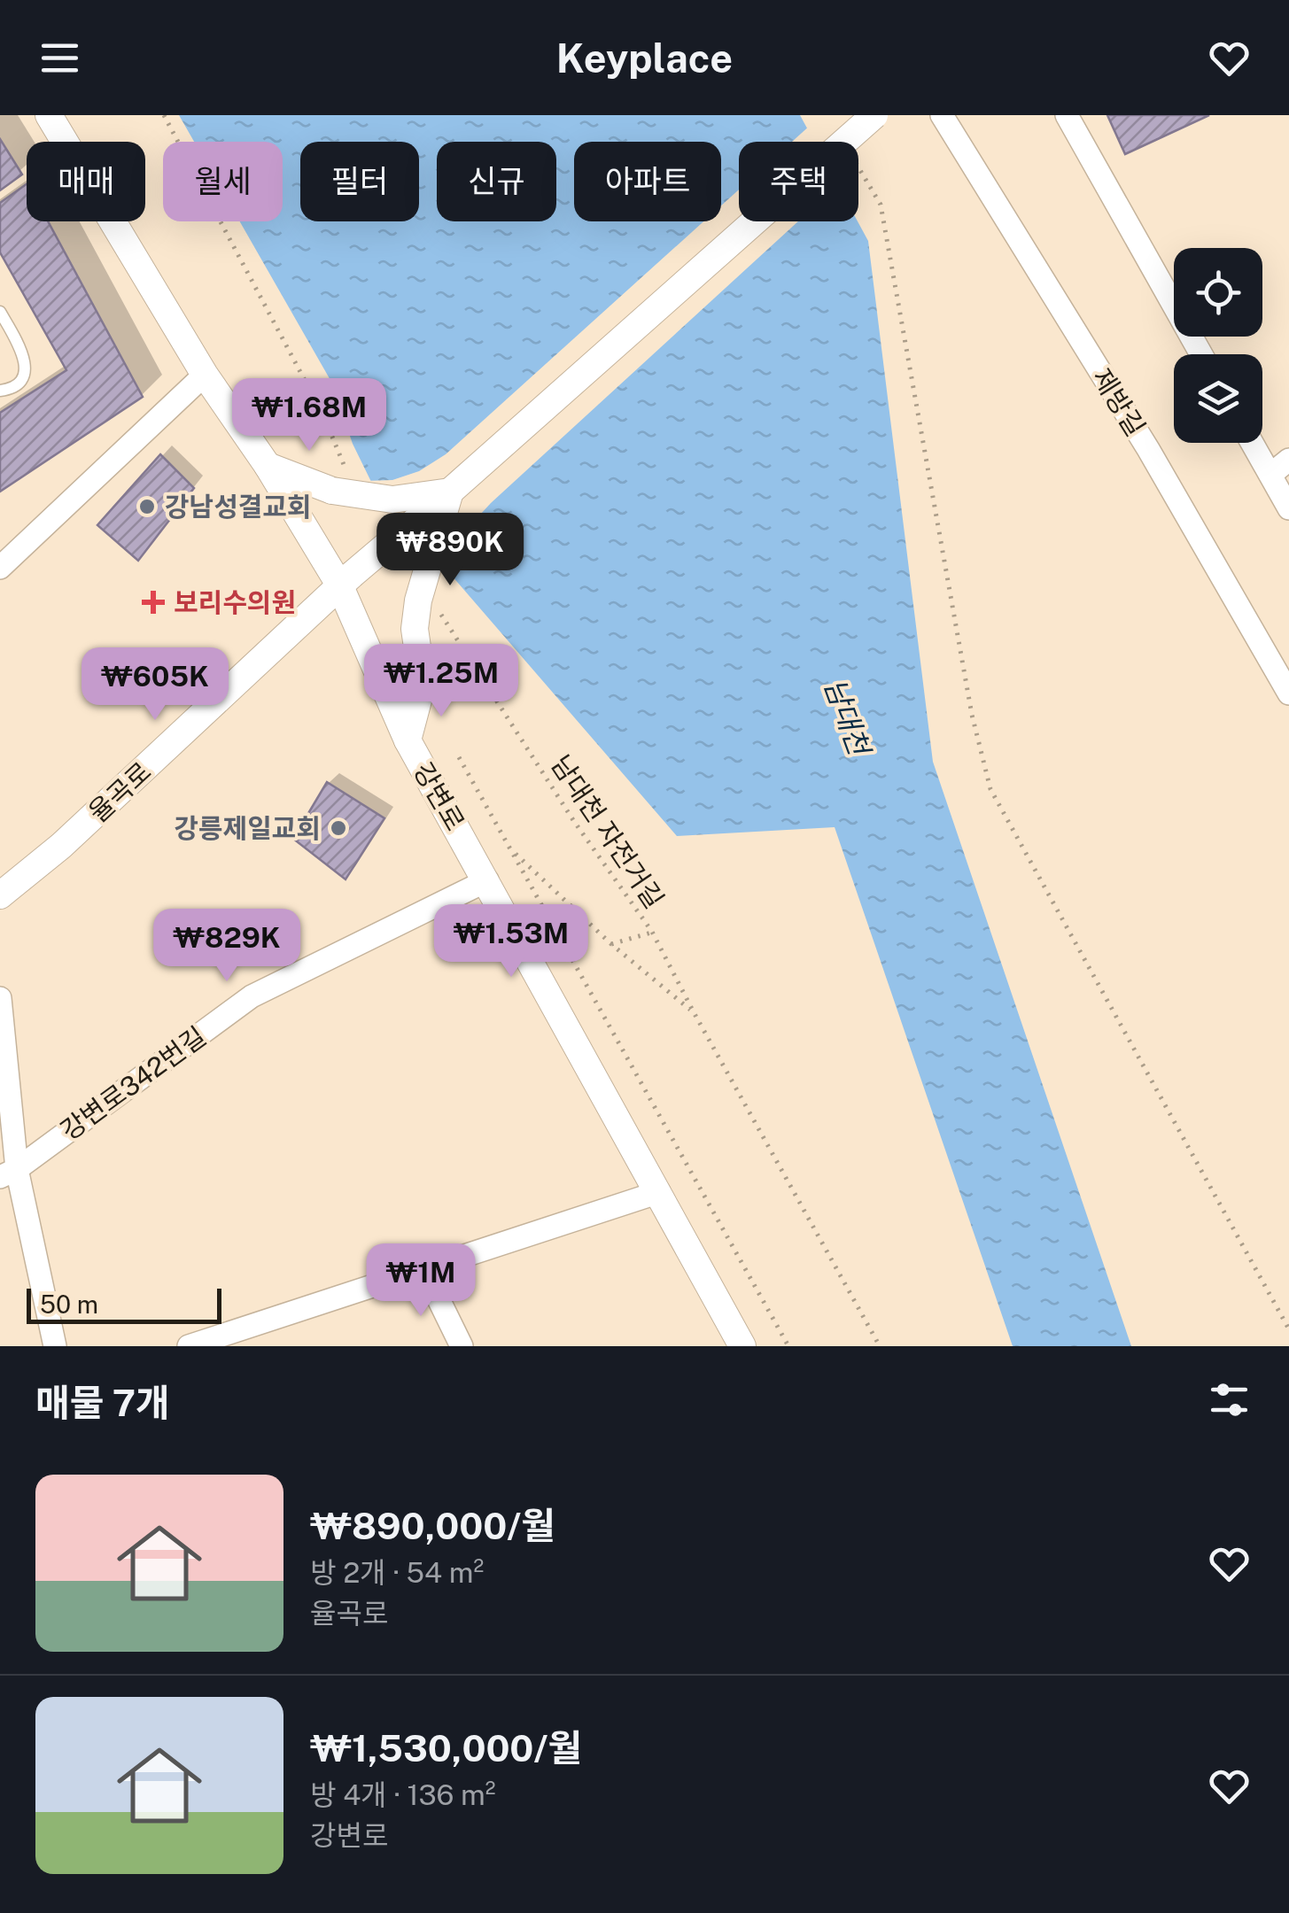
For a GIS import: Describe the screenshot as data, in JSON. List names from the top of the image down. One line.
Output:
{"streets":{"street":["제방길","율곡로","강변로","강변로342번길"],"path":["남대천 자전거길"]},"crossings":[["율곡로","강변로"],["강변로","강변로342번길"]],"water":["남대천"],"places":{"other":["강남성결교회","강릉제일교회"],"health":["보리수의원"]},"scale_bar":"50 m","page":{"header":"Keyplace","chip":["매매","월세","필터","신규","아파트","주택"],"price":["₩1.68M","₩890K","₩1.25M","₩605K","₩1.53M","₩829K","₩1M"],"scale":"50 m","heading":"매물 7개","list":[{"name":"₩890,000/월","note":"방 2개 · 54 m² · 율곡로"},{"name":"₩1,530,000/월","note":"방 4개 · 136 m² · 강변로"}]}}
